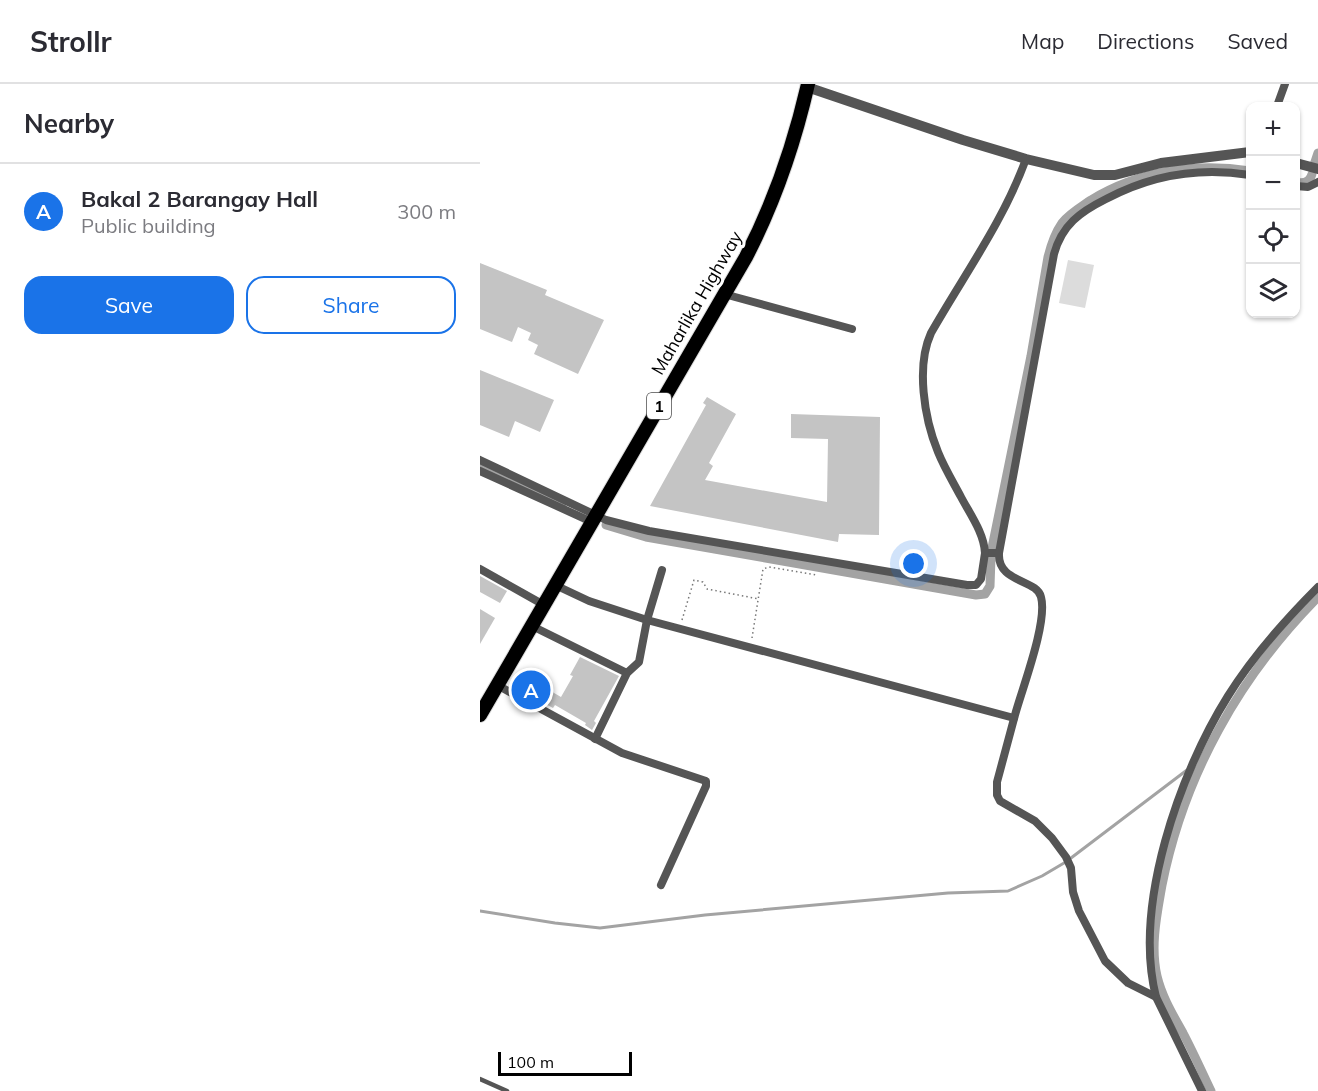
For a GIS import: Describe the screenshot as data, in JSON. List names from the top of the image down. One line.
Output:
{"streets":{"highway":["Maharlika Highway","1"]},"scale_bar":"100 m","page":{"header":"Strollr","nav":["Map","Directions","Saved"],"heading":"Nearby","map_buttons":["+","−"],"list":[{"mark":"A","name":"Bakal 2 Barangay Hall","note":"Public building","value":"300 m"}],"buttons":["Save","Share"],"pins":"A","scale":"100 m"}}
